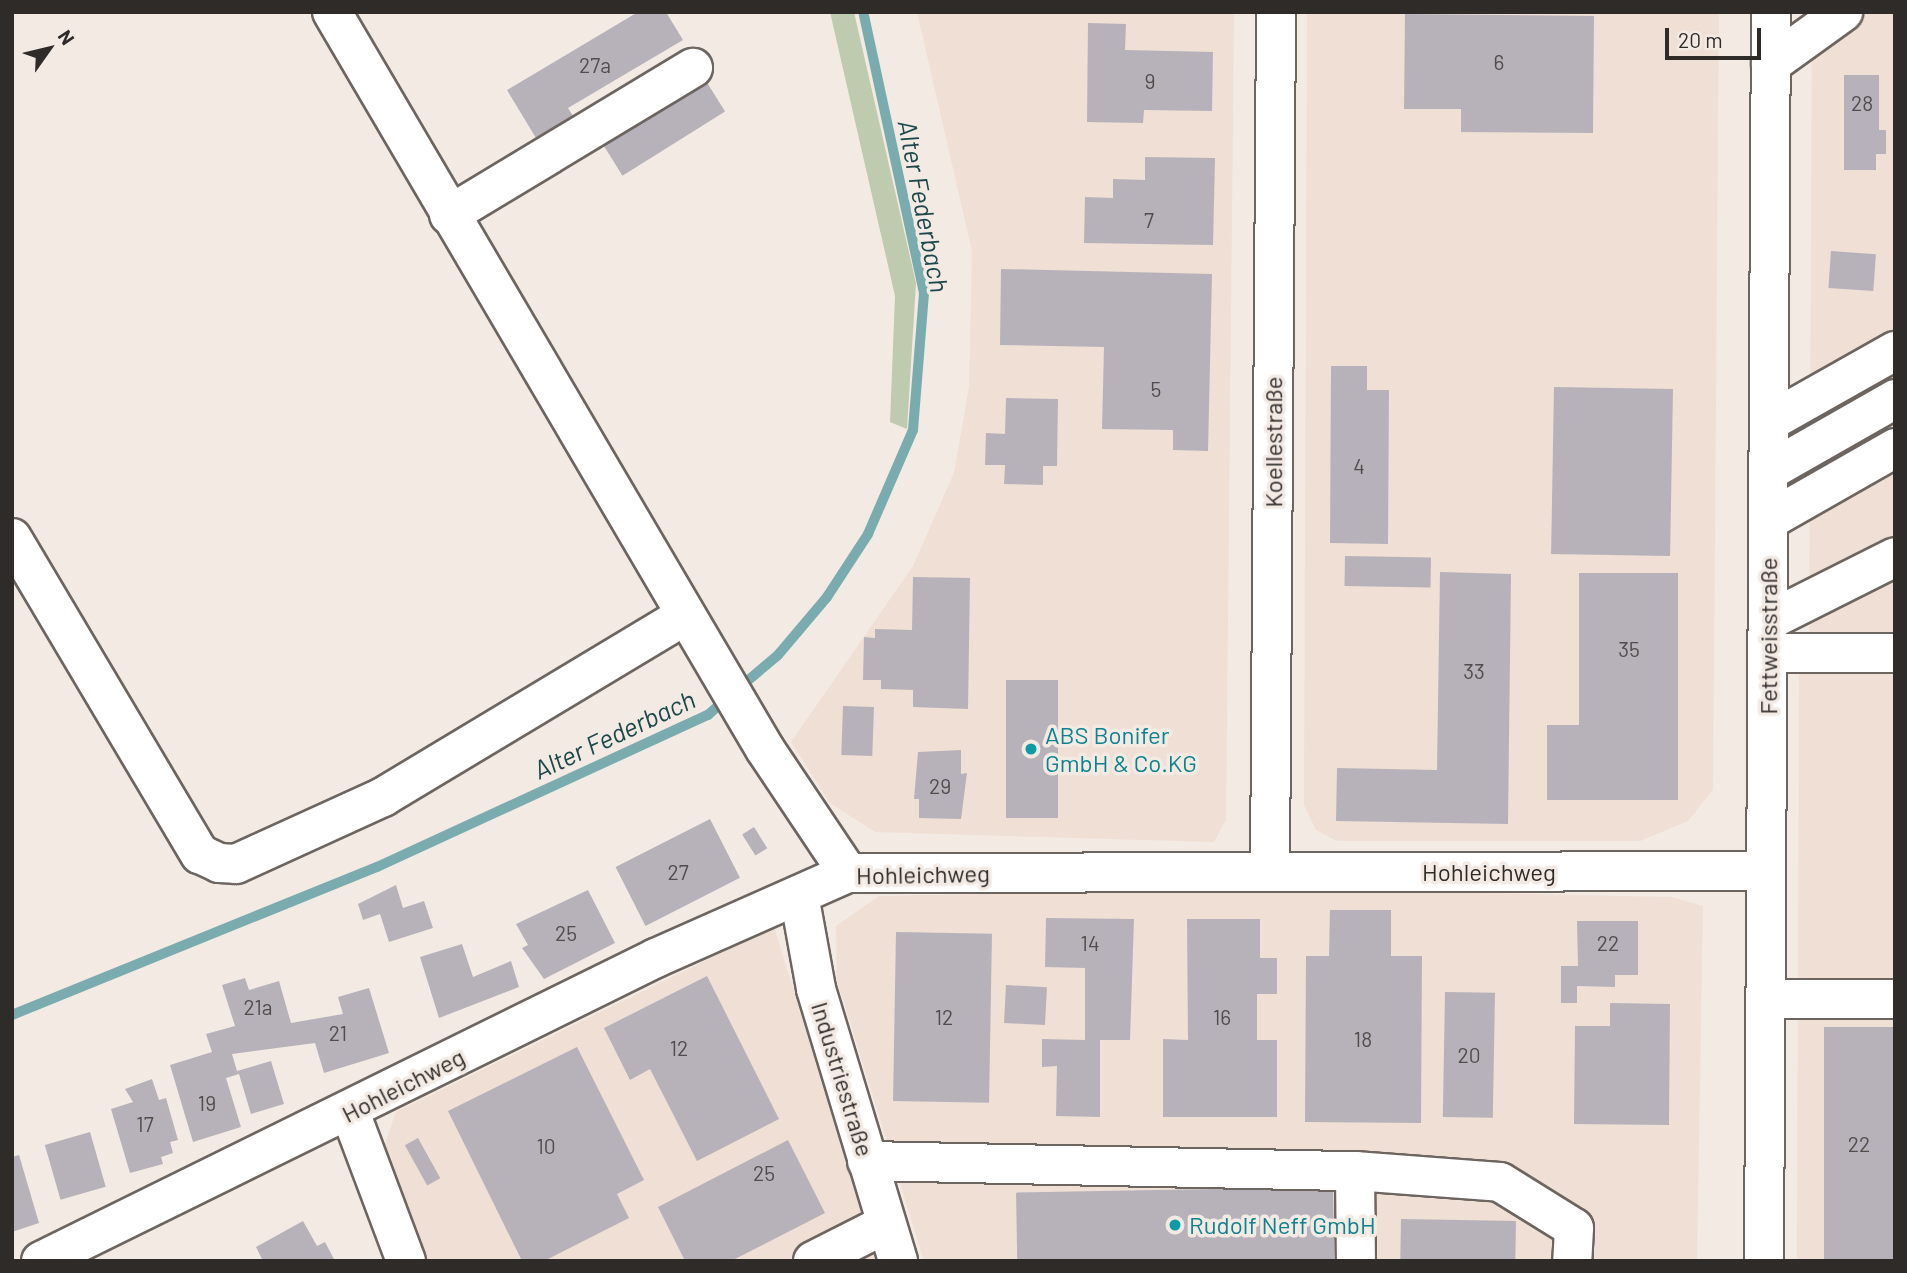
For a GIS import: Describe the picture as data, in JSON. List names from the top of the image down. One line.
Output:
{"streets":{"street":["Koellestraße","Fettweisstraße","Hohleichweg","Industriestraße"]},"crossings":[["Koellestraße","Hohleichweg"],["Fettweisstraße","Hohleichweg"],["Hohleichweg","Industriestraße"]],"water":["Alter Federbach"],"places":["ABS Bonifer GmbH & Co.KG","Rudolf Neff GmbH"],"house_numbers":["6","27a","9","28","7","5","4","35","33","29","27","25","14","22","21a","12","16","21","18","12","20","19","17","22","10","25"],"scale_bar":"20 m","north":"top right"}
